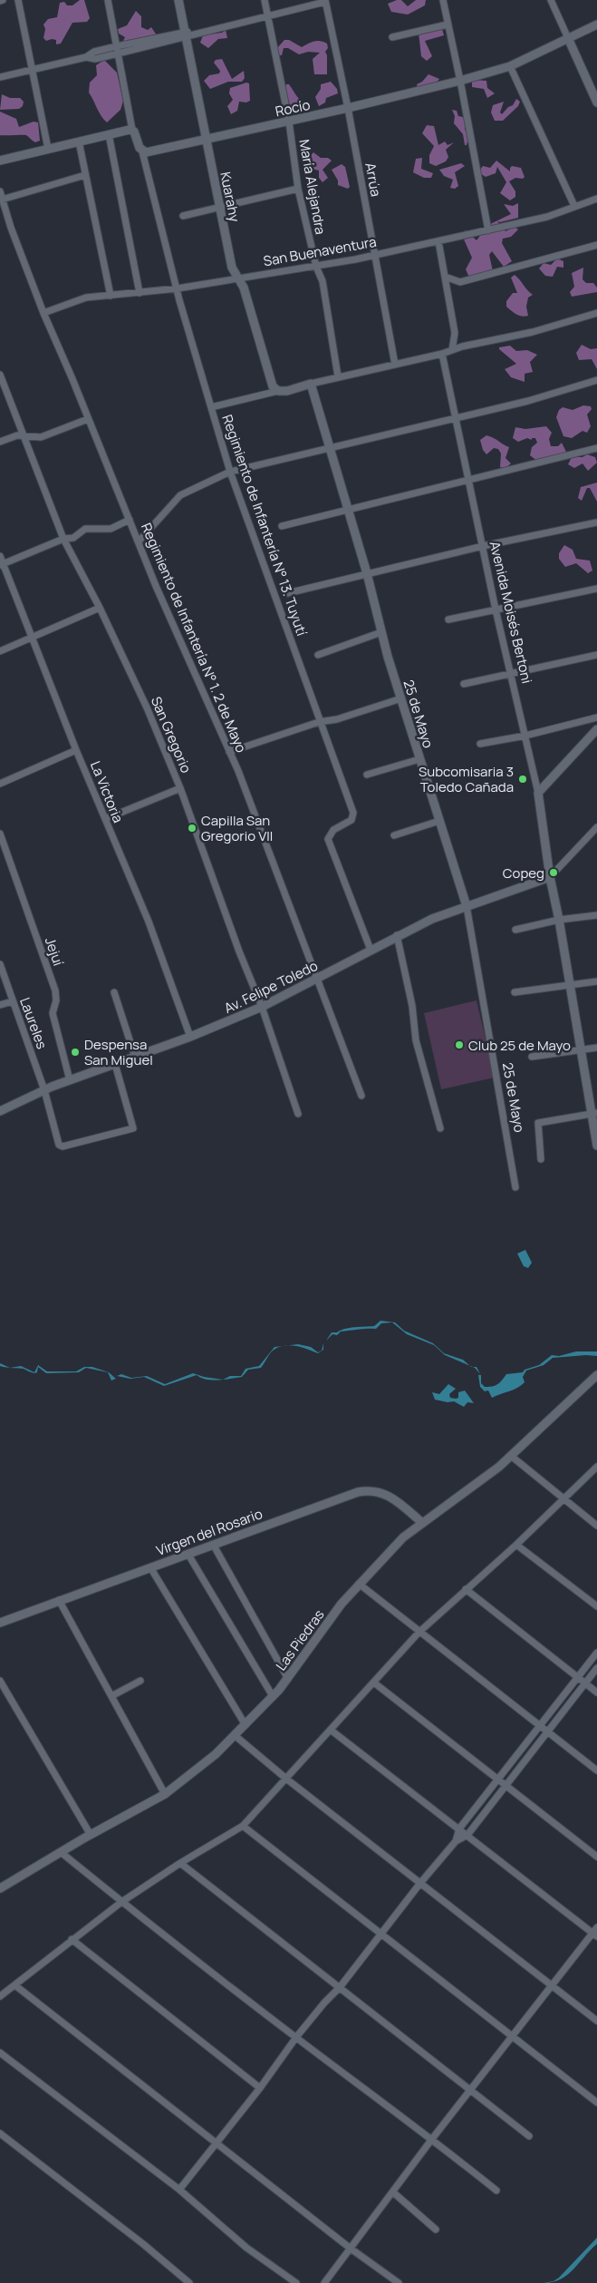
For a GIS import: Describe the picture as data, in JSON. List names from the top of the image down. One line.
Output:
{"streets":{"street":["Rocío","Arrúa","María Alejandra","Kuarahy","San Buenaventura","Regimiento de Infantería N° 13. Tuyutí","Avenida Moisés Bertoni","Regimiento de Infantería N° 1. 2 de Mayo","25 de Mayo","San Gregorio","La Victoria","Jejuí","Av. Felipe Toledo","Laureles","Virgen del Rosario","Las Piedras"]},"crossings":[["Rocío","Arrúa"],["Rocío","María Alejandra"],["Rocío","Kuarahy"],["Rocío","Regimiento de Infantería N° 13. Tuyutí"],["Arrúa","San Buenaventura"],["María Alejandra","San Buenaventura"],["Kuarahy","San Buenaventura"],["San Buenaventura","Regimiento de Infantería N° 13. Tuyutí"],["San Buenaventura","Regimiento de Infantería N° 1. 2 de Mayo"],["Regimiento de Infantería N° 13. Tuyutí","Av. Felipe Toledo"],["Avenida Moisés Bertoni","Av. Felipe Toledo"],["Regimiento de Infantería N° 1. 2 de Mayo","Av. Felipe Toledo"],["25 de Mayo","Av. Felipe Toledo"],["San Gregorio","Av. Felipe Toledo"],["La Victoria","Av. Felipe Toledo"],["Jejuí","Av. Felipe Toledo"],["Av. Felipe Toledo","Laureles"],["Virgen del Rosario","Las Piedras"]],"places":["Subcomisaria 3 Toledo Cañada","Capilla San Gregorio VII","Copeg","Club 25 de Mayo","Despensa San Miguel"]}
